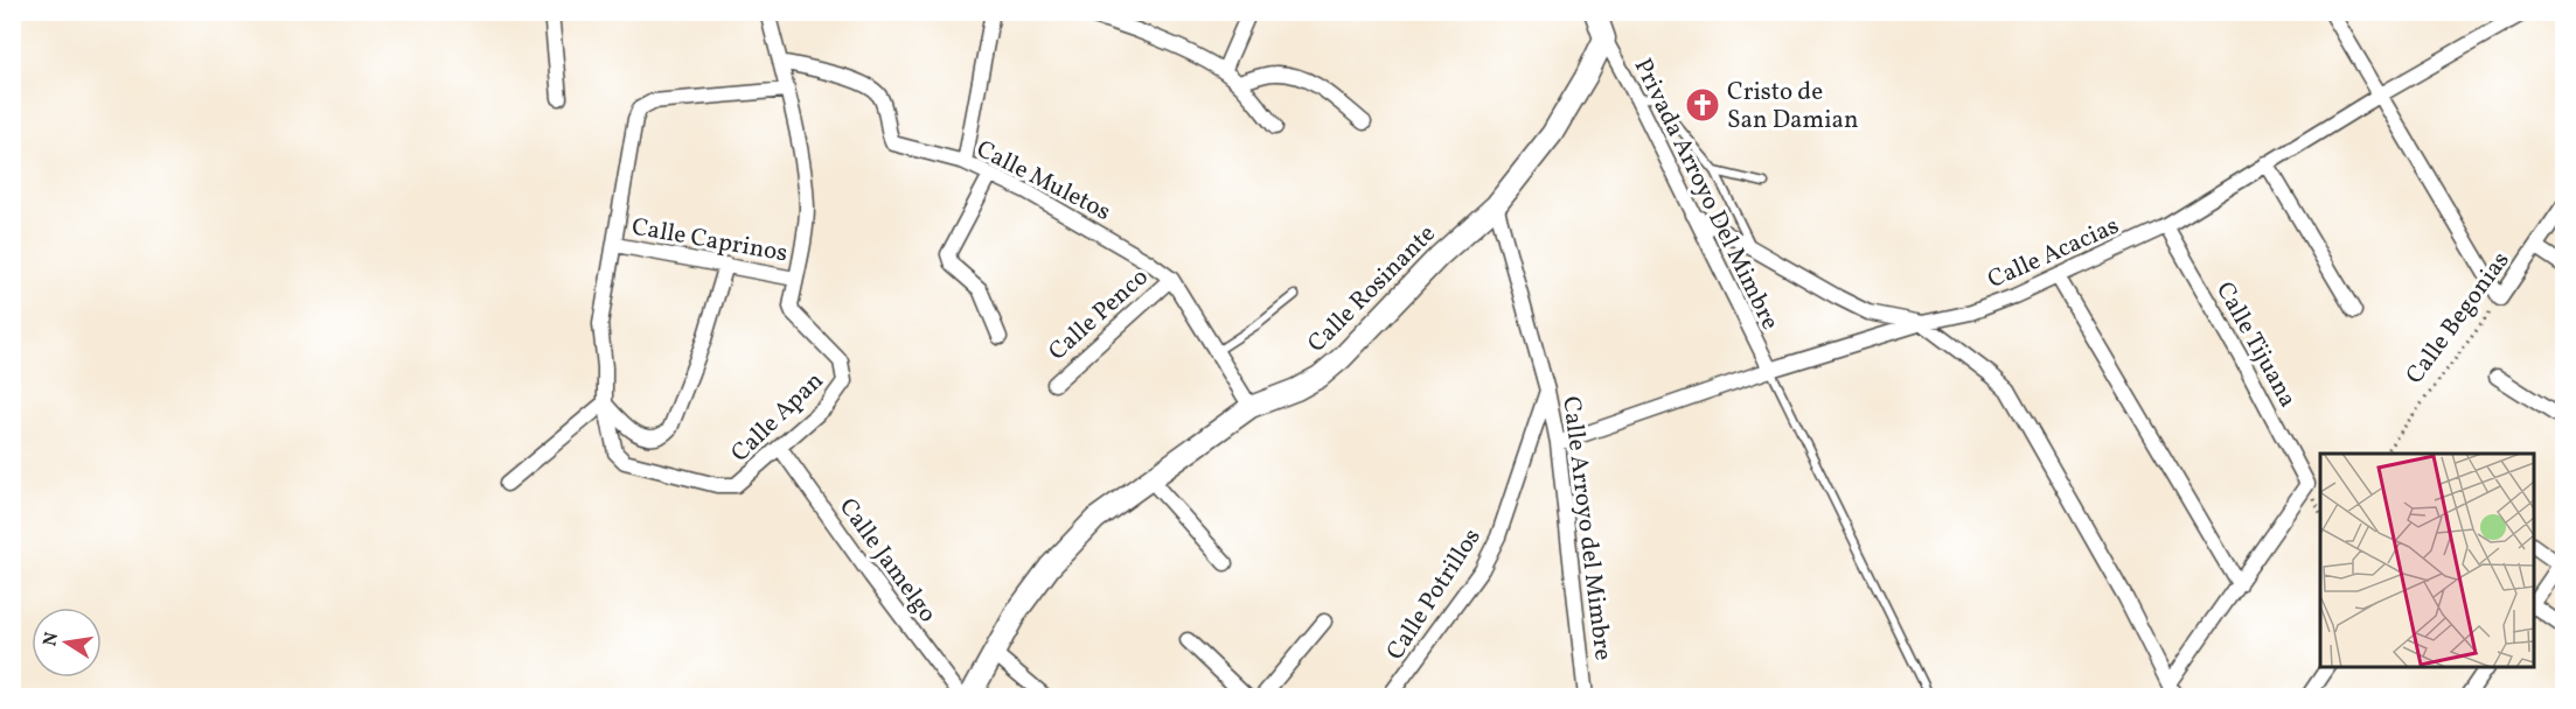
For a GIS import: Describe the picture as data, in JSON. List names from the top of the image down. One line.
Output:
{"streets":{"street":["Calle Muletos","Privada Arroyo Del Mimbre","Calle Caprinos","Calle Acacias","Calle Rosinante","Calle Penco","Calle Begonias","Calle Tijuana","Calle Apan","Calle Arroyo del Mimbre","Calle Jamelgo","Calle Potrillos"]},"crossings":[["Calle Muletos","Calle Rosinante"],["Calle Muletos","Calle Penco"],["Calle Muletos","Calle Apan"],["Privada Arroyo Del Mimbre","Calle Acacias"],["Privada Arroyo Del Mimbre","Calle Rosinante"],["Calle Caprinos","Calle Apan"],["Calle Acacias","Calle Tijuana"],["Calle Acacias","Calle Arroyo del Mimbre"],["Calle Rosinante","Calle Arroyo del Mimbre"],["Calle Apan","Calle Jamelgo"],["Calle Arroyo del Mimbre","Calle Potrillos"]],"places":{"church":["Cristo de San Damian"]},"north":"left"}
